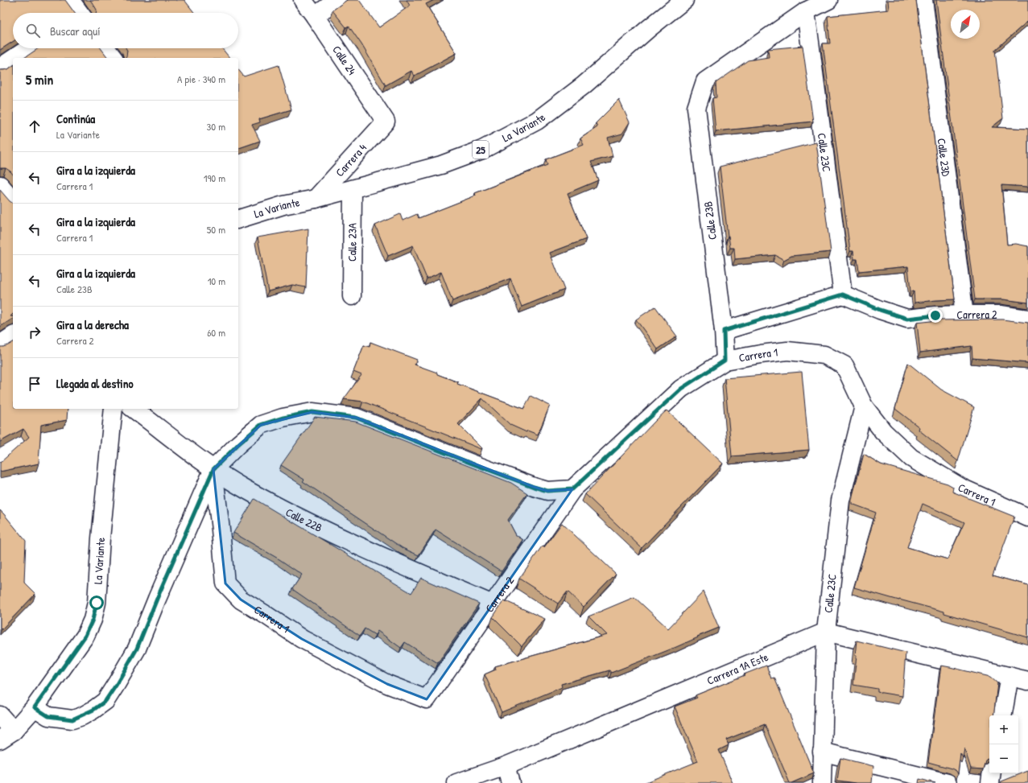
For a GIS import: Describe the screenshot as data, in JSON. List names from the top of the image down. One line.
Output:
{"streets":{"street":["Calle 24","La Variante","25","Calle 23C","Calle 23D","Carrera 4","Calle 23B","Calle 23A","Carrera 2","Carrera 1","Calle 22B","Carrera 1A Este"]},"crossings":[["Calle 24","Carrera 4"],["La Variante","Carrera 4"],["La Variante","Calle 23A"],["Calle 23C","Calle 23B"],["Calle 23C","Carrera 2"],["Calle 23C","Carrera 1"],["Calle 23C","Carrera 1A Este"],["Calle 23D","Carrera 2"],["Calle 23B","Carrera 1"],["Carrera 2","Carrera 1"],["Carrera 2","Calle 22B"],["Carrera 1","Calle 22B"]],"north":"top right","page":{"search":"Buscar aquí","heading":["5 min","A pie · 340 m"],"list":[["Continúa","La Variante","30 m"],["Gira a la izquierda","Carrera 1","190 m"],["Gira a la izquierda","Carrera 1","50 m"],["Gira a la izquierda","Calle 23B","10 m"],["Gira a la derecha","Carrera 2","60 m"],"Llegada al destino"],"map_buttons":["+","−"]}}
